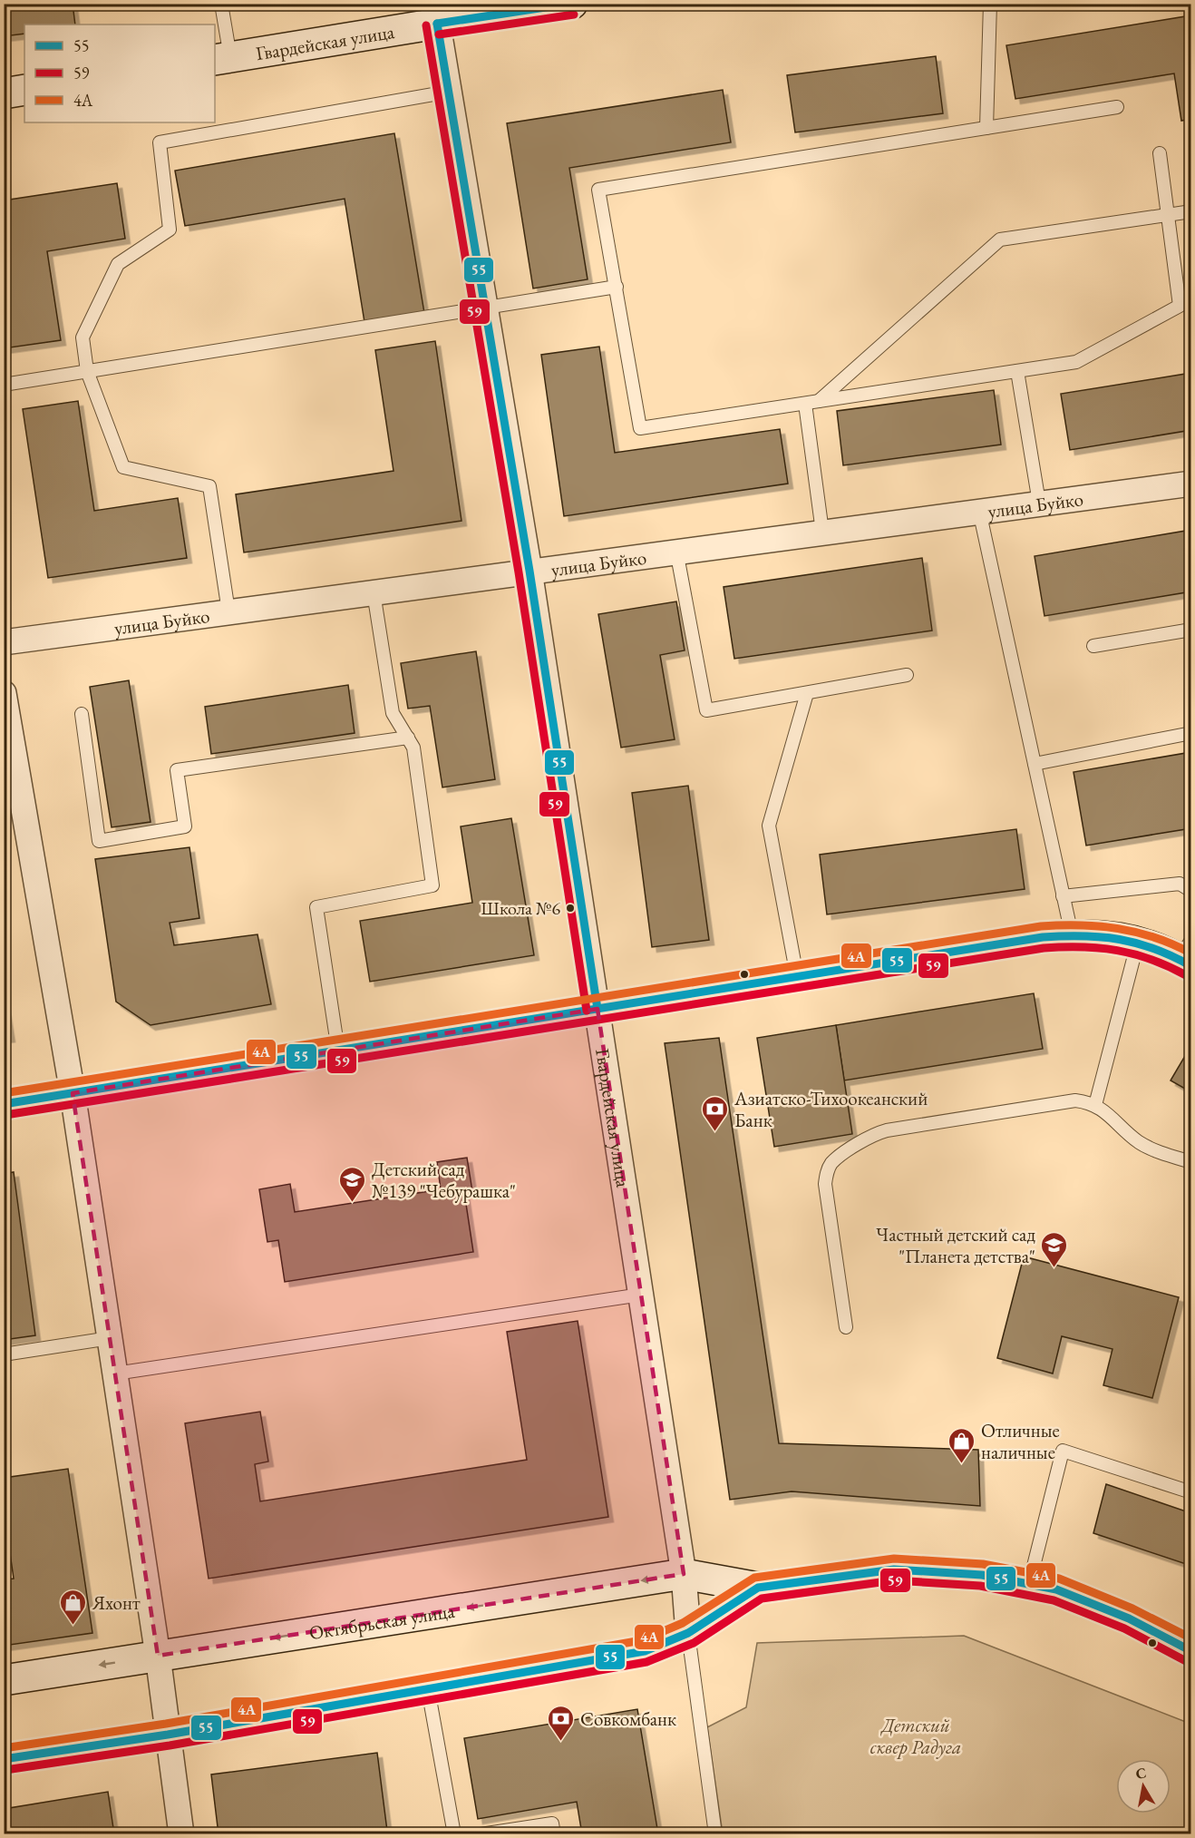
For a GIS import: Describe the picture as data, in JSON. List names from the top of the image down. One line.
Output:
{"streets":{"street":["Гвардейская улица","улица Буйко","Октябрьская улица"]},"crossings":[["Гвардейская улица","улица Буйко"],["Гвардейская улица","Октябрьская улица"]],"parks":["Детский сквер Радуга"],"places":{"other":["Школа №6"],"bank":["Азиатско-Тихоокеанский Банк","Совкомбанк"],"school or university":["Детский сад №139 \"Чебурашка\"","Частный детский сад \"Планета детства\""],"shop":["Отличные наличные","Яхонт"]},"lines":["transit line 55","transit line 59","transit line 4А"],"legend":["55","59","4А"],"north":"top"}
